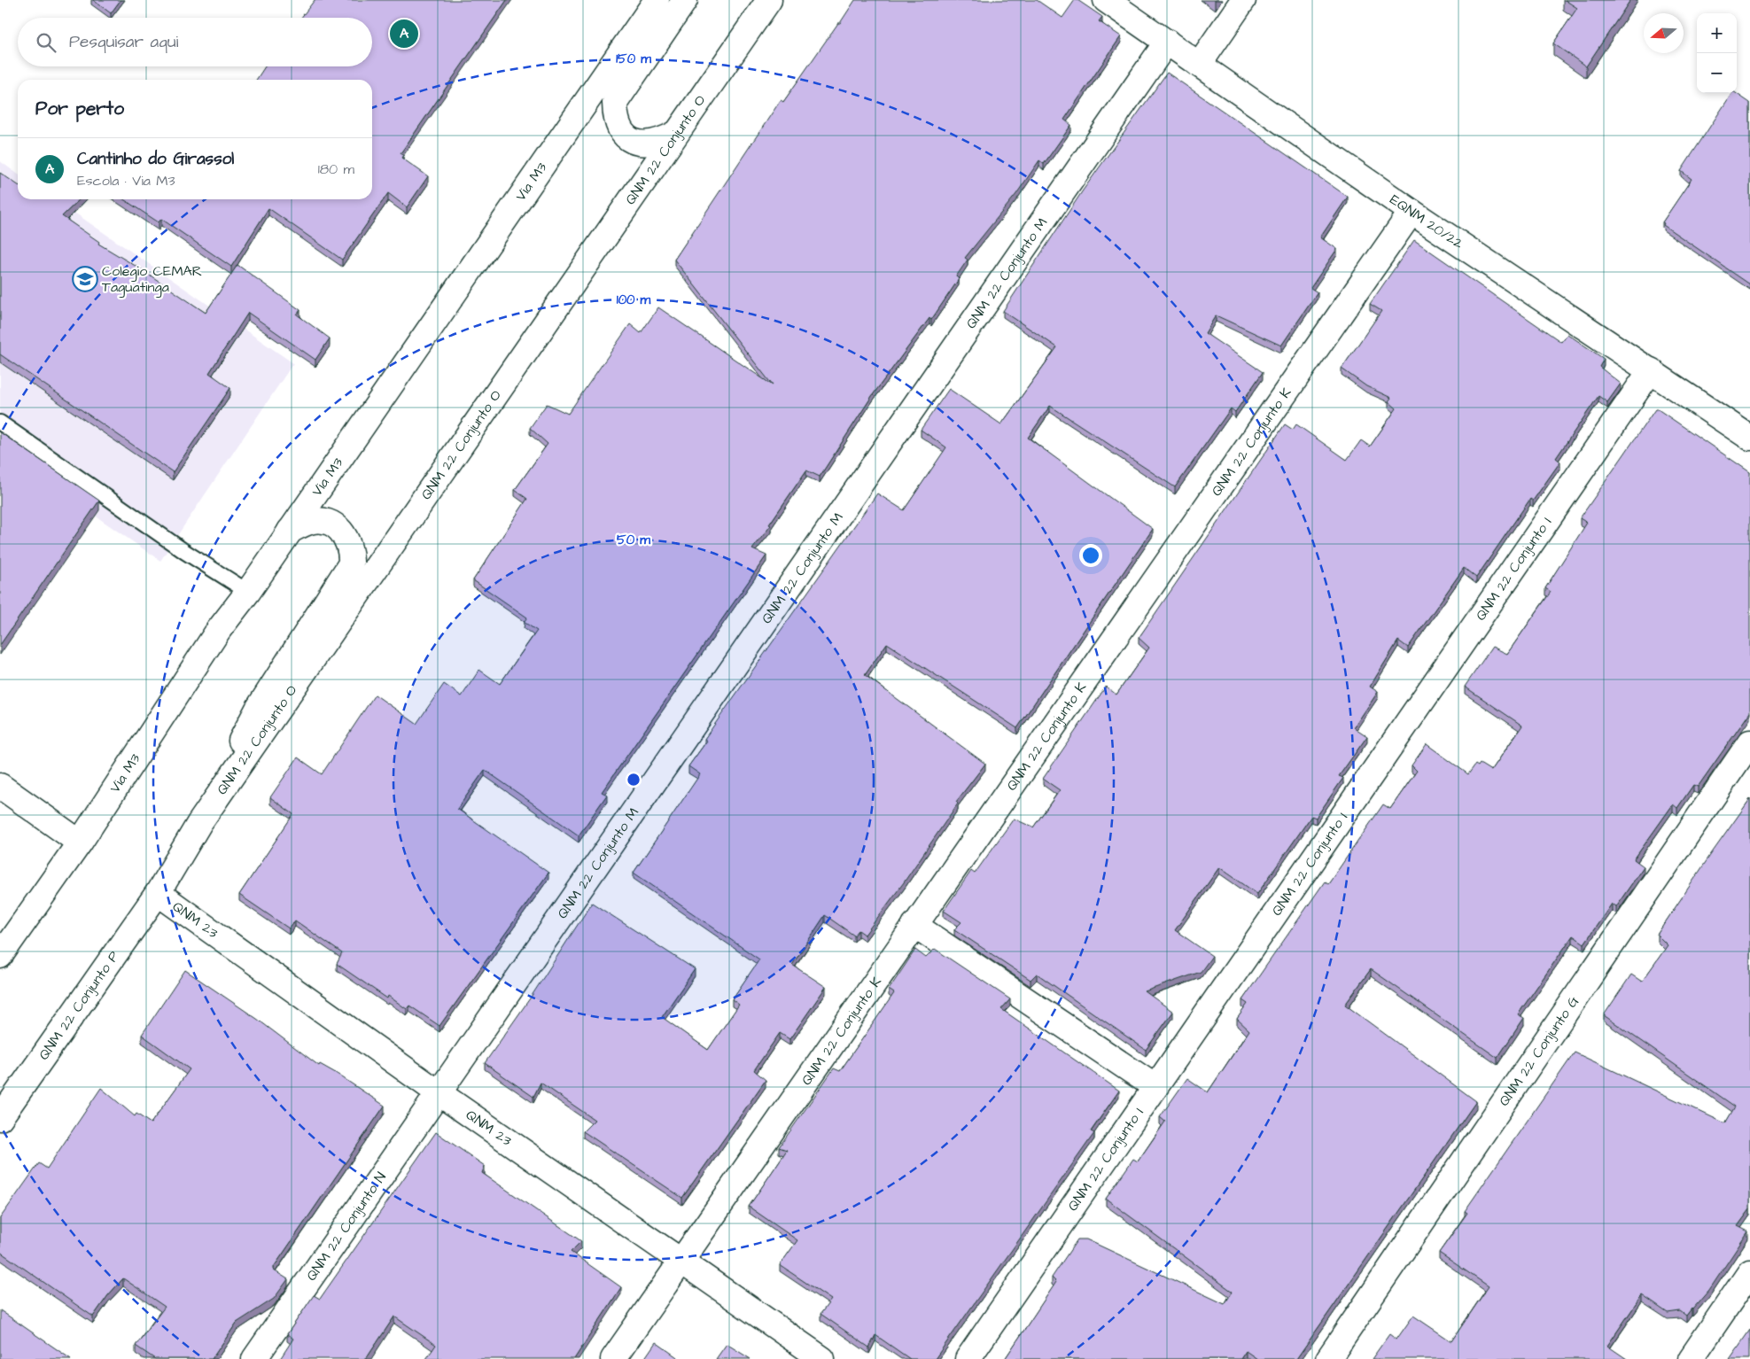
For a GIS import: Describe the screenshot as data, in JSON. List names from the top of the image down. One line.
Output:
{"streets":{"street":["QNM 22 Conjunto O","Via M3","EQNM 20/22","QNM 22 Conjunto M","QNM 22 Conjunto K","QNM 22 Conjunto I","QNM 23","QNM 22 Conjunto P","QNM 22 Conjunto G","QNM 22 Conjunto N"]},"crossings":[["QNM 22 Conjunto O","QNM 23"],["QNM 22 Conjunto O","QNM 22 Conjunto P"],["EQNM 20/22","QNM 22 Conjunto M"],["EQNM 20/22","QNM 22 Conjunto K"],["EQNM 20/22","QNM 22 Conjunto I"],["QNM 22 Conjunto M","QNM 23"],["QNM 22 Conjunto M","QNM 22 Conjunto N"],["QNM 22 Conjunto K","QNM 23"],["QNM 23","QNM 22 Conjunto P"],["QNM 23","QNM 22 Conjunto N"]],"places":{"school or university":["Colegio CEMAR Taguatinga"]},"north":"left","page":{"map_buttons":["+","−"],"pins":"A","search":"Pesquisar aqui","heading":"Por perto","list":[{"mark":"A","name":"Cantinho do Girassol","note":"Escola · Via M3","value":"180 m"}]},"rings":["150 m","100 m","50 m"]}
